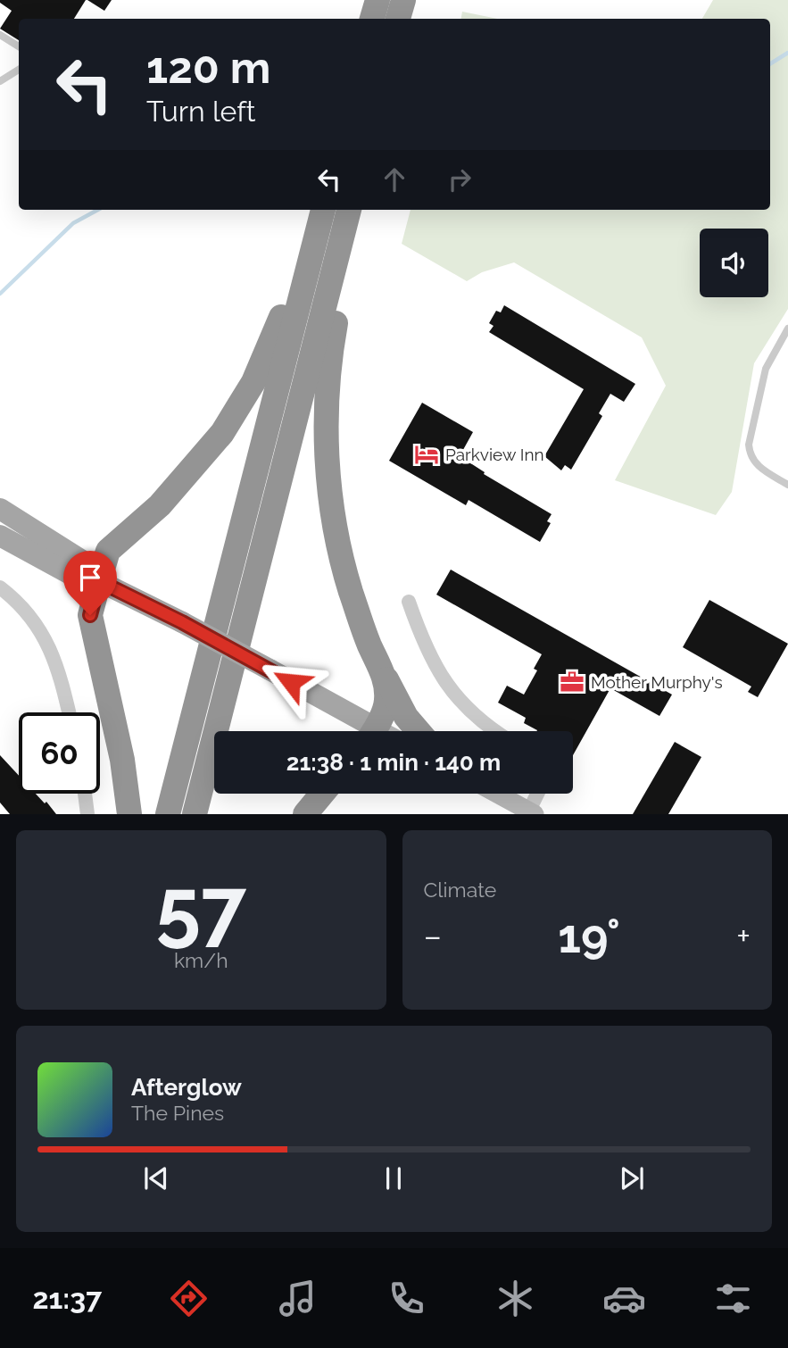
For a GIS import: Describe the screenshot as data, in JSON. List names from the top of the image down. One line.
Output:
{"places":{"hotel":["Parkview Inn"],"office":["Mother Murphy's"]},"page":{"turn":["120 m","Turn left"],"limit":"60","trip":"21:38 · 1 min · 140 m","tile":[["57","km/h"],"Climate"],"heat":["−","19°","+"],"song":["Afterglow","The Pines"],"tabs":"21:37"}}
